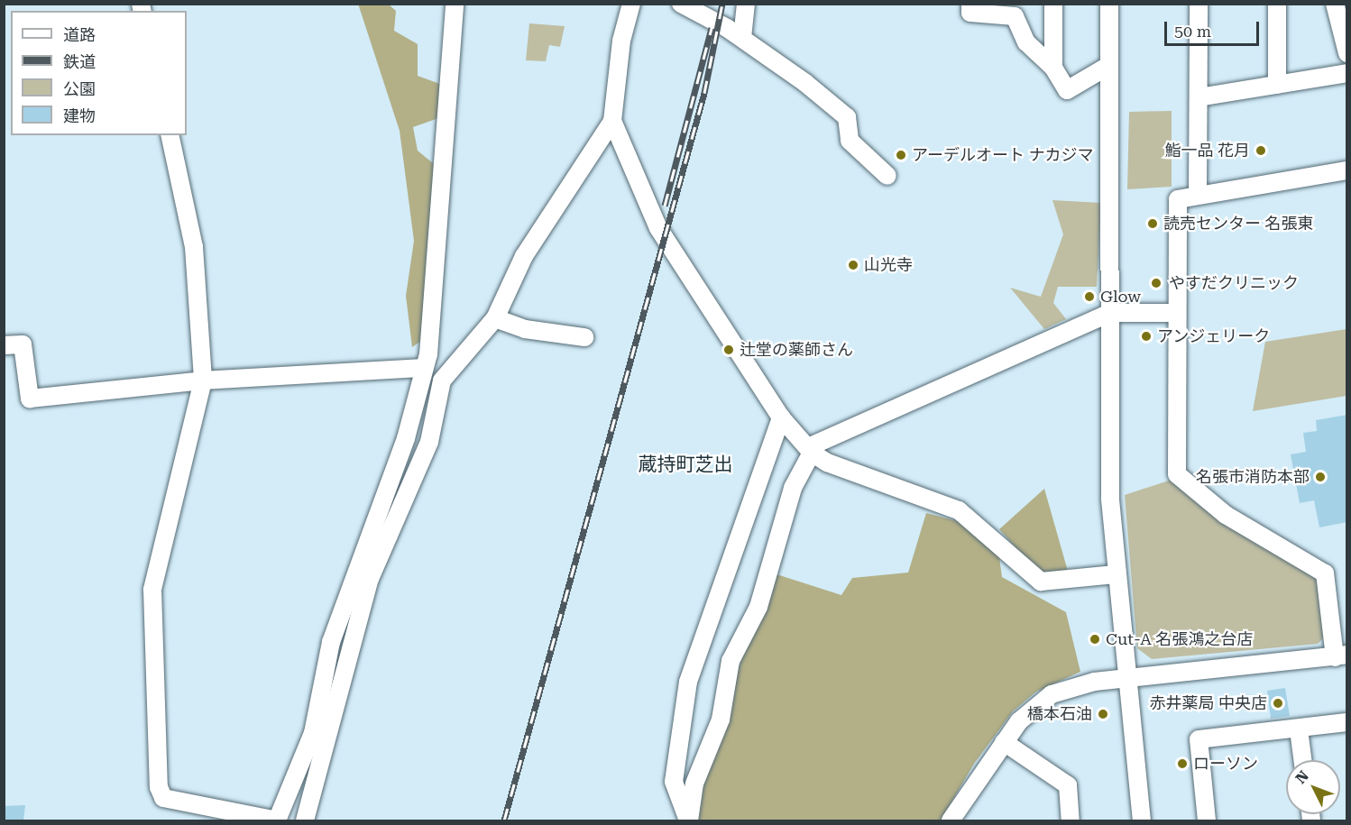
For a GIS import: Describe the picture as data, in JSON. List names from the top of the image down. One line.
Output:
{"districts":["蔵持町芝出"],"places":["鮨一品 花月","アーデルオート ナカジマ","読売センター 名張東","山光寺","やすだクリニック","Glow","アンジェリーク","辻堂の薬師さん","名張市消防本部","Cut-A 名張鴻之台店","赤井薬局 中央店","橋本石油","ローソン"],"legend":["道路","鉄道","公園","建物"],"scale_bar":"50 m","north":"top left"}
